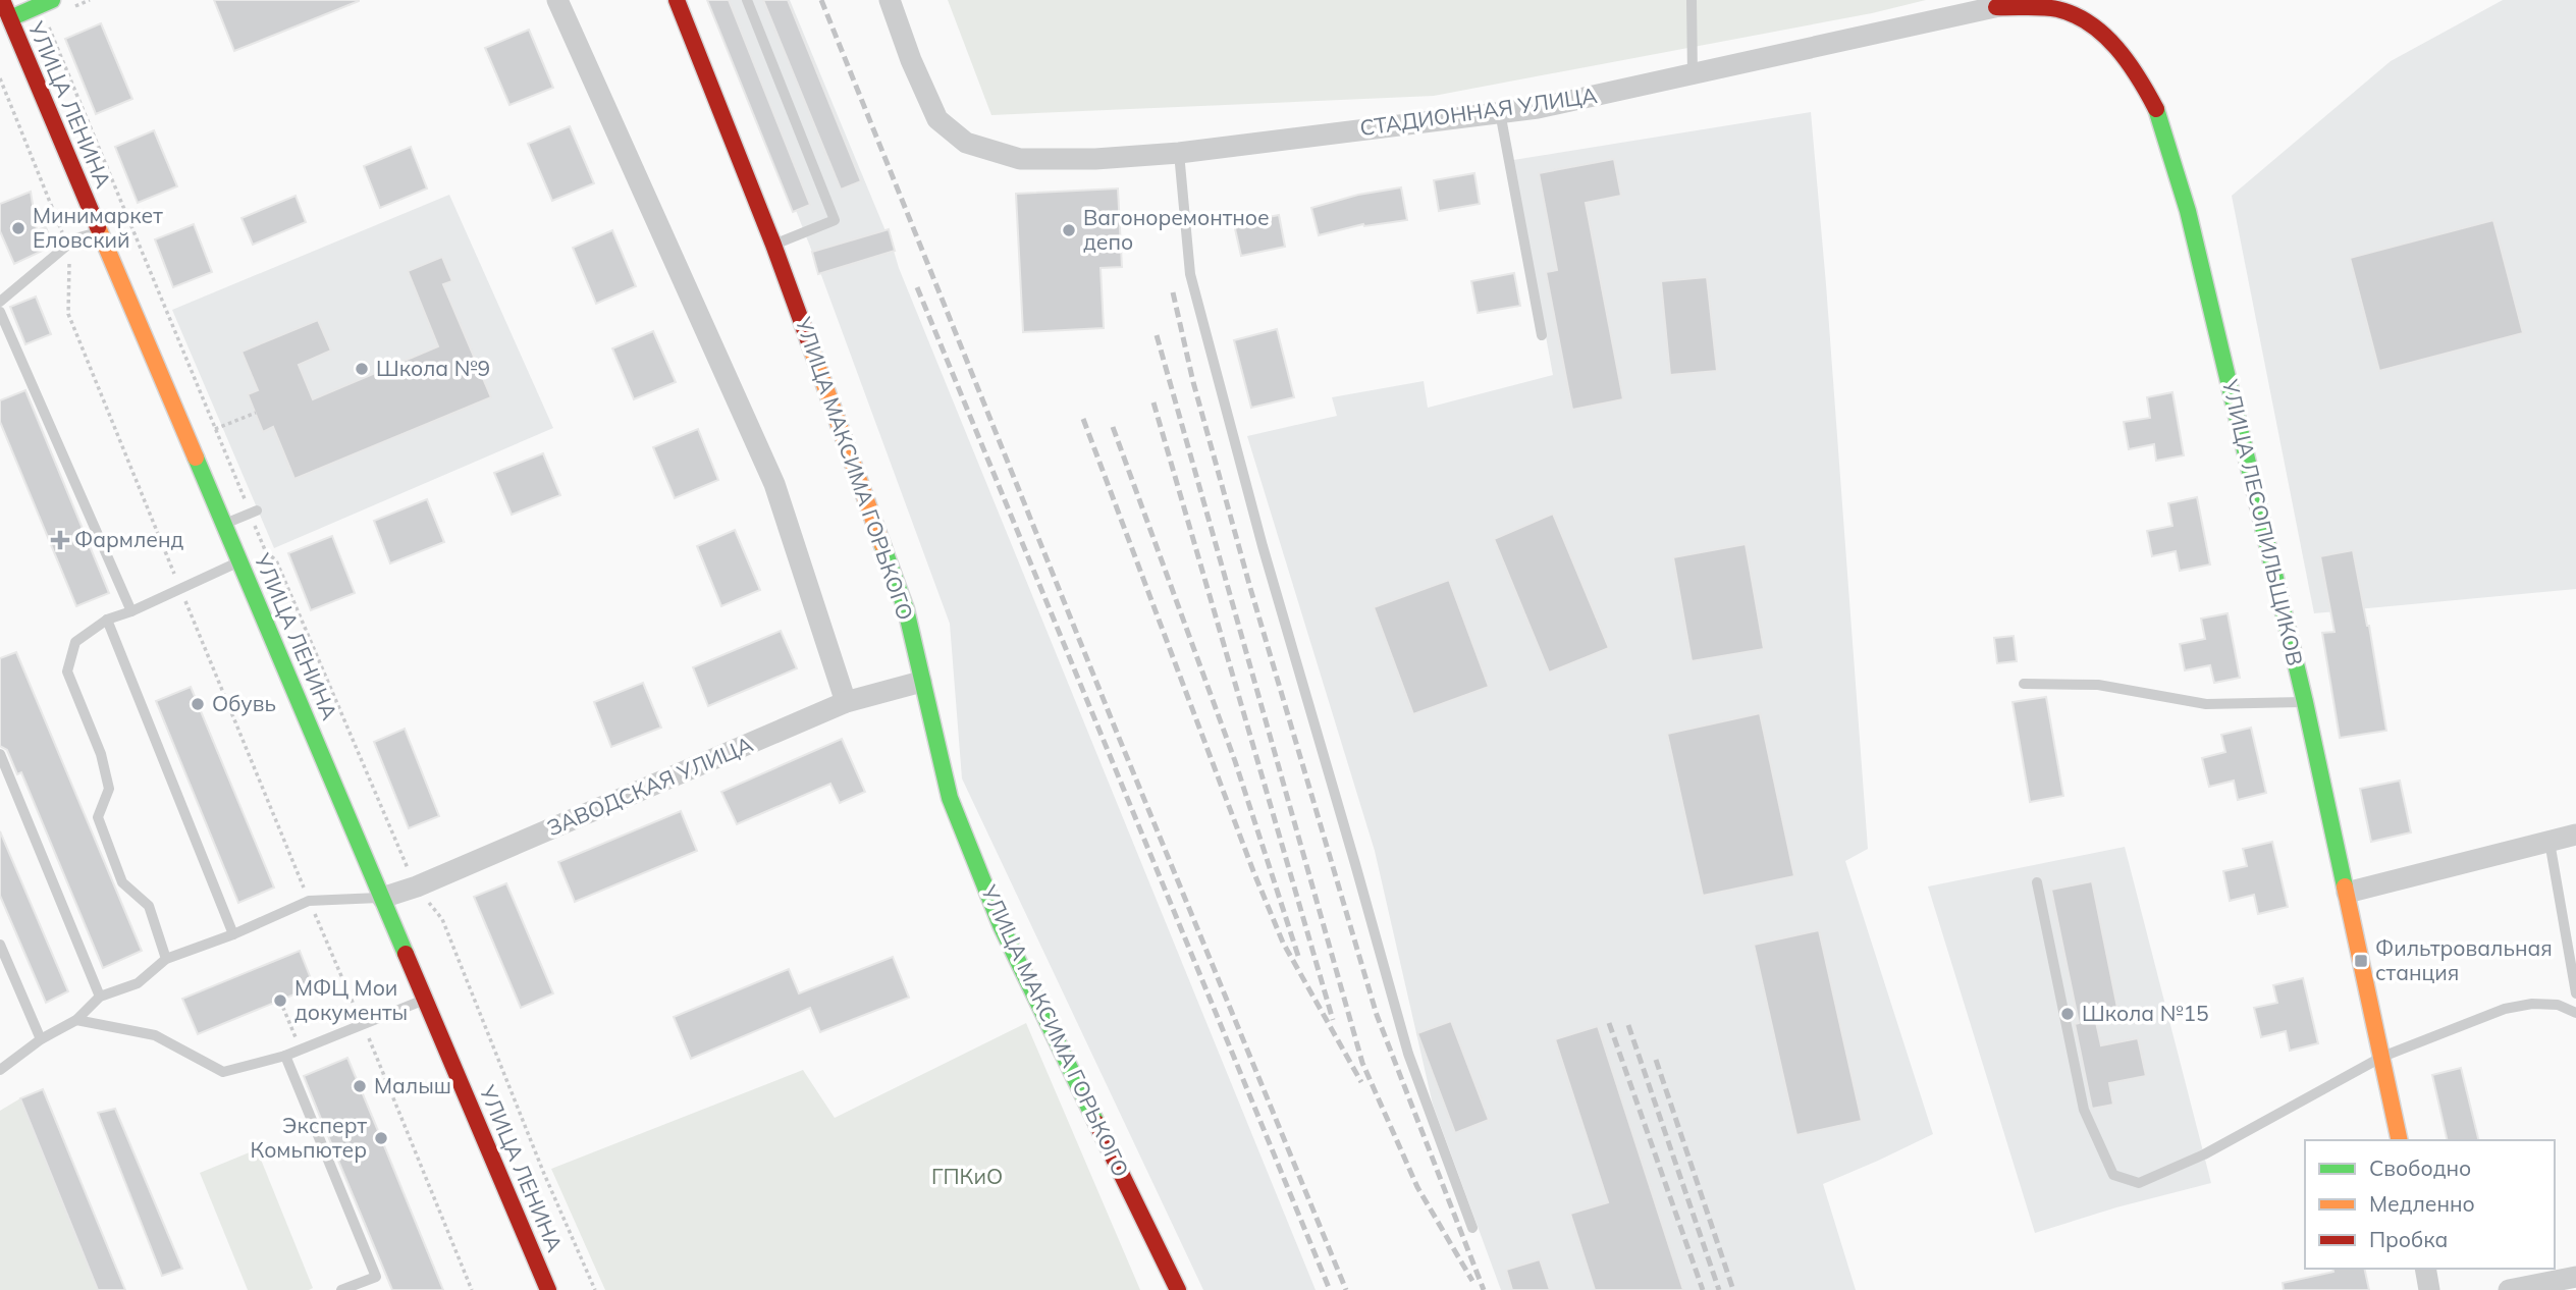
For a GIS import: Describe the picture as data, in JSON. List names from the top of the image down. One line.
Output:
{"streets":{"street":["УЛИЦА ЛЕНИНА","СТАДИОННАЯ УЛИЦА","УЛИЦА МАКСИМА ГОРЬКОГО","УЛИЦА ЛЕСОПИЛЬЩИКОВ","ЗАВОДСКАЯ УЛИЦА"]},"crossings":[["УЛИЦА ЛЕНИНА","ЗАВОДСКАЯ УЛИЦА"],["СТАДИОННАЯ УЛИЦА","УЛИЦА ЛЕСОПИЛЬЩИКОВ"],["УЛИЦА МАКСИМА ГОРЬКОГО","ЗАВОДСКАЯ УЛИЦА"]],"parks":["ГПКиО"],"places":{"other":["Минимаркет Еловский","Вагоноремонтное депо","Школа №9","Обувь","МФЦ Мои документы","Школа №15","Малыш","Эксперт Комьпютер"],"health":["Фармленд"],"transit":["Фильтровальная станция"]},"legend":["Свободно","Медленно","Пробка"]}
